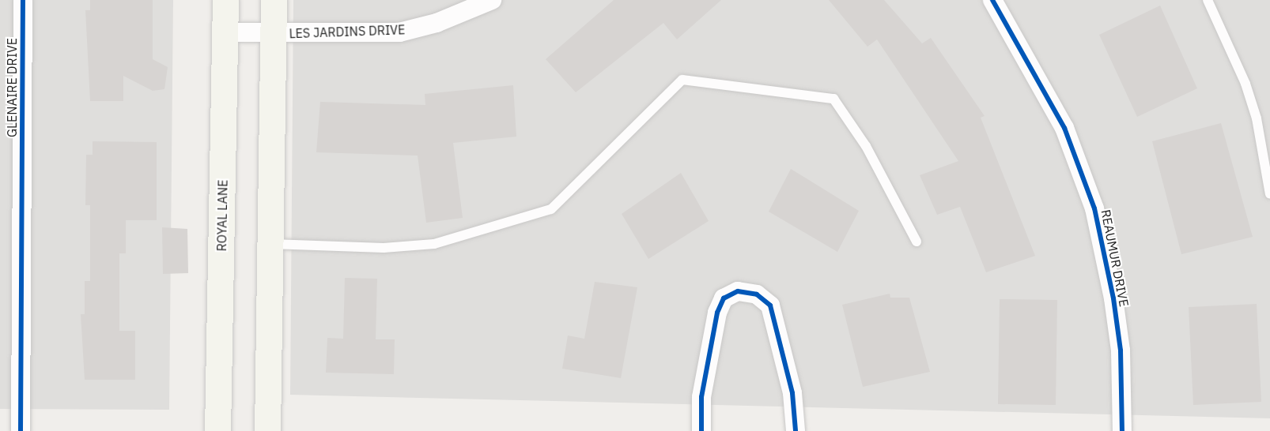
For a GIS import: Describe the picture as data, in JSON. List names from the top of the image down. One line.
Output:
{"streets":{"main road":["ROYAL LANE"],"street":["LES JARDINS DRIVE","GLENAIRE DRIVE","REAUMUR DRIVE"]},"crossings":[["LES JARDINS DRIVE","ROYAL LANE"]]}
